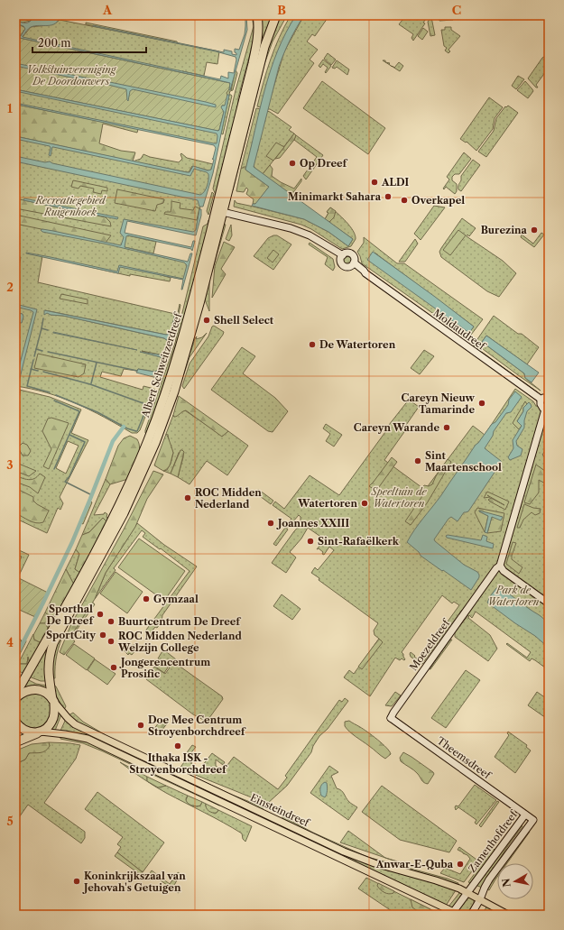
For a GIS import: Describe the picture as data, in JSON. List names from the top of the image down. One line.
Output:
{"streets":{"highway":["Albert Schweitzerdreef"],"main road":["Einsteindreef"],"street":["Moldaudreef","Moezeldreef","Theemsdreef","Zamenhofdreef"]},"crossings":[["Albert Schweitzerdreef","Einsteindreef"],["Moezeldreef","Theemsdreef"],["Theemsdreef","Zamenhofdreef"],["Einsteindreef","Zamenhofdreef"]],"parks":["Volkstuinvereniging De Doordouwers","Recreatiegebied Ruigenhoek","Speeltuin de Watertoren","Park de Watertoren"],"places":["Op Dreef","ALDI","Minimarkt Sahara","Overkapel","Burezina","Shell Select","De Watertoren","Careyn Nieuw Tamarinde","Careyn Warande","Sint Maartenschool","ROC Midden Nederland","Watertoren","Joannes XXIII","Sint-Rafaëlkerk","Gymzaal","Sporthal De Dreef","Buurtcentrum De Dreef","SportCity","ROC Midden Nederland Welzijn College","Jongerencentrum Prosific","Doe Mee Centrum Stroyenborchdreef","Ithaka ISK - Stroyenborchdreef","Anwar-E-Quba","Koninkrijkszaal van Jehovah's Getuigen"],"scale_bar":"200 m","north":"left","grid":{"columns":["A","B","C"],"rows":["1","2","3","4","5"]}}
